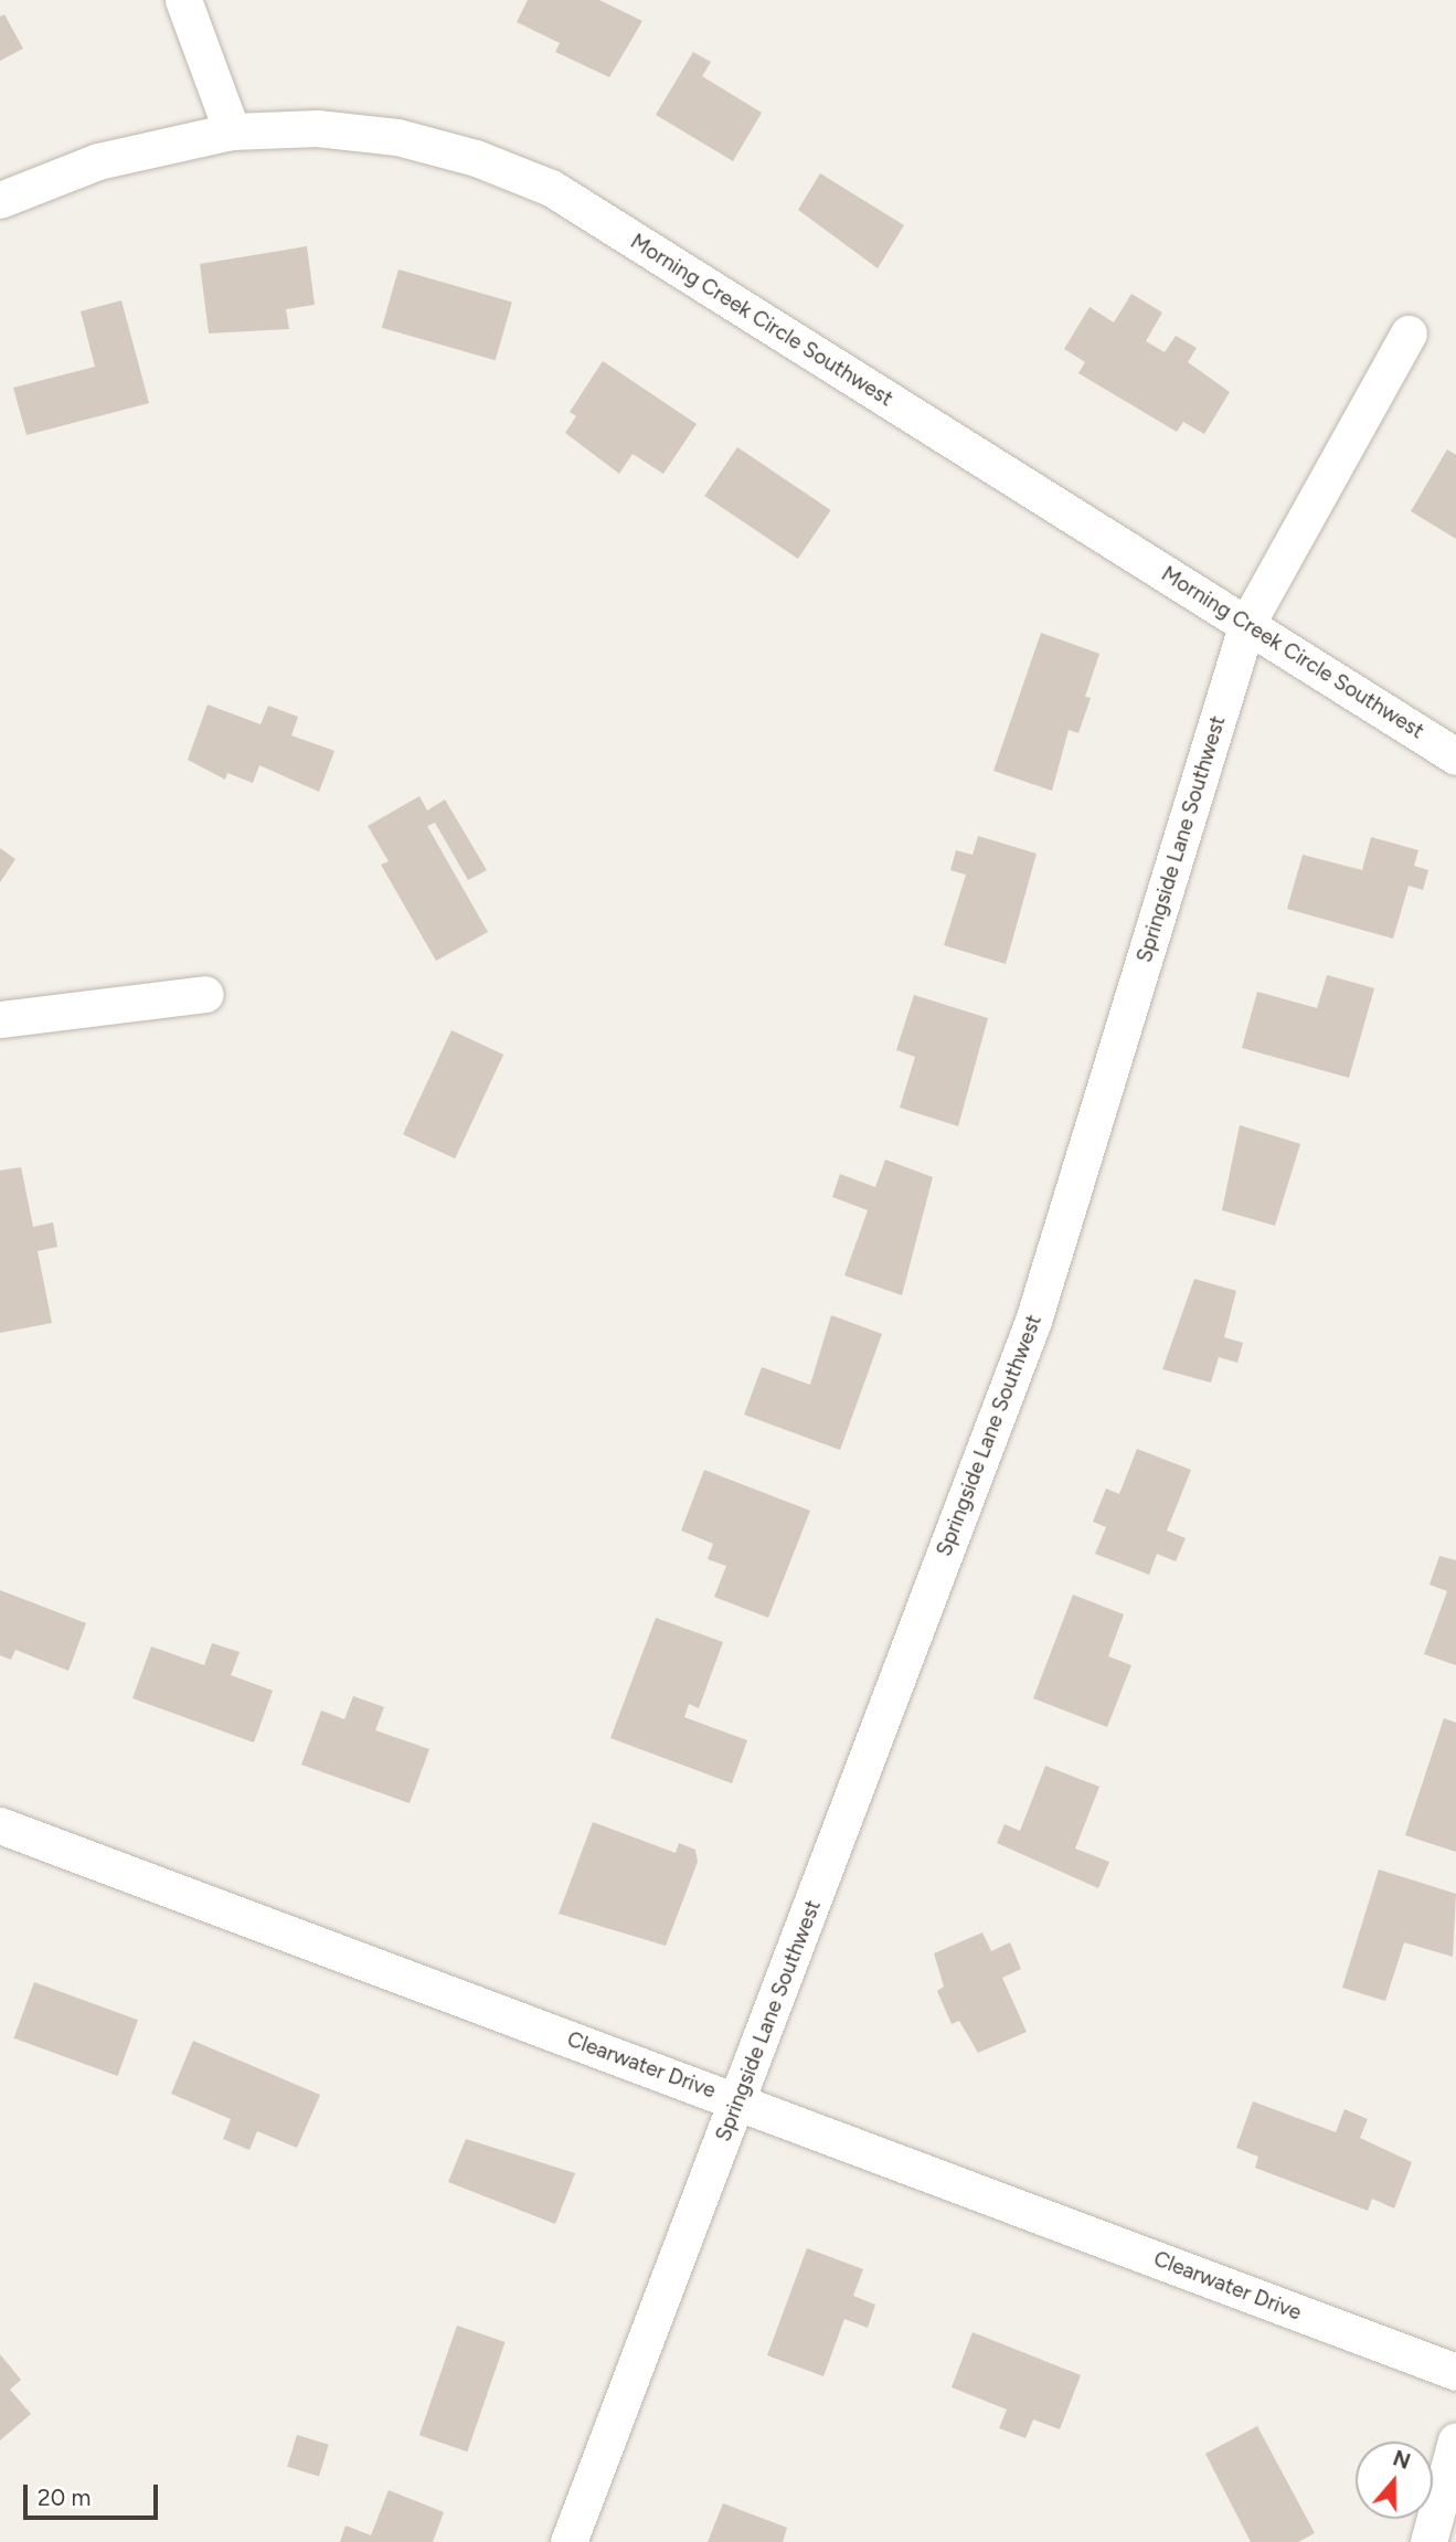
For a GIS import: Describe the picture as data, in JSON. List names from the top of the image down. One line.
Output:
{"streets":{"street":["Morning Creek Circle Southwest","Springside Lane Southwest","Clearwater Drive"]},"crossings":[["Morning Creek Circle Southwest","Springside Lane Southwest"],["Springside Lane Southwest","Clearwater Drive"]],"scale_bar":"20 m","north":"top"}
